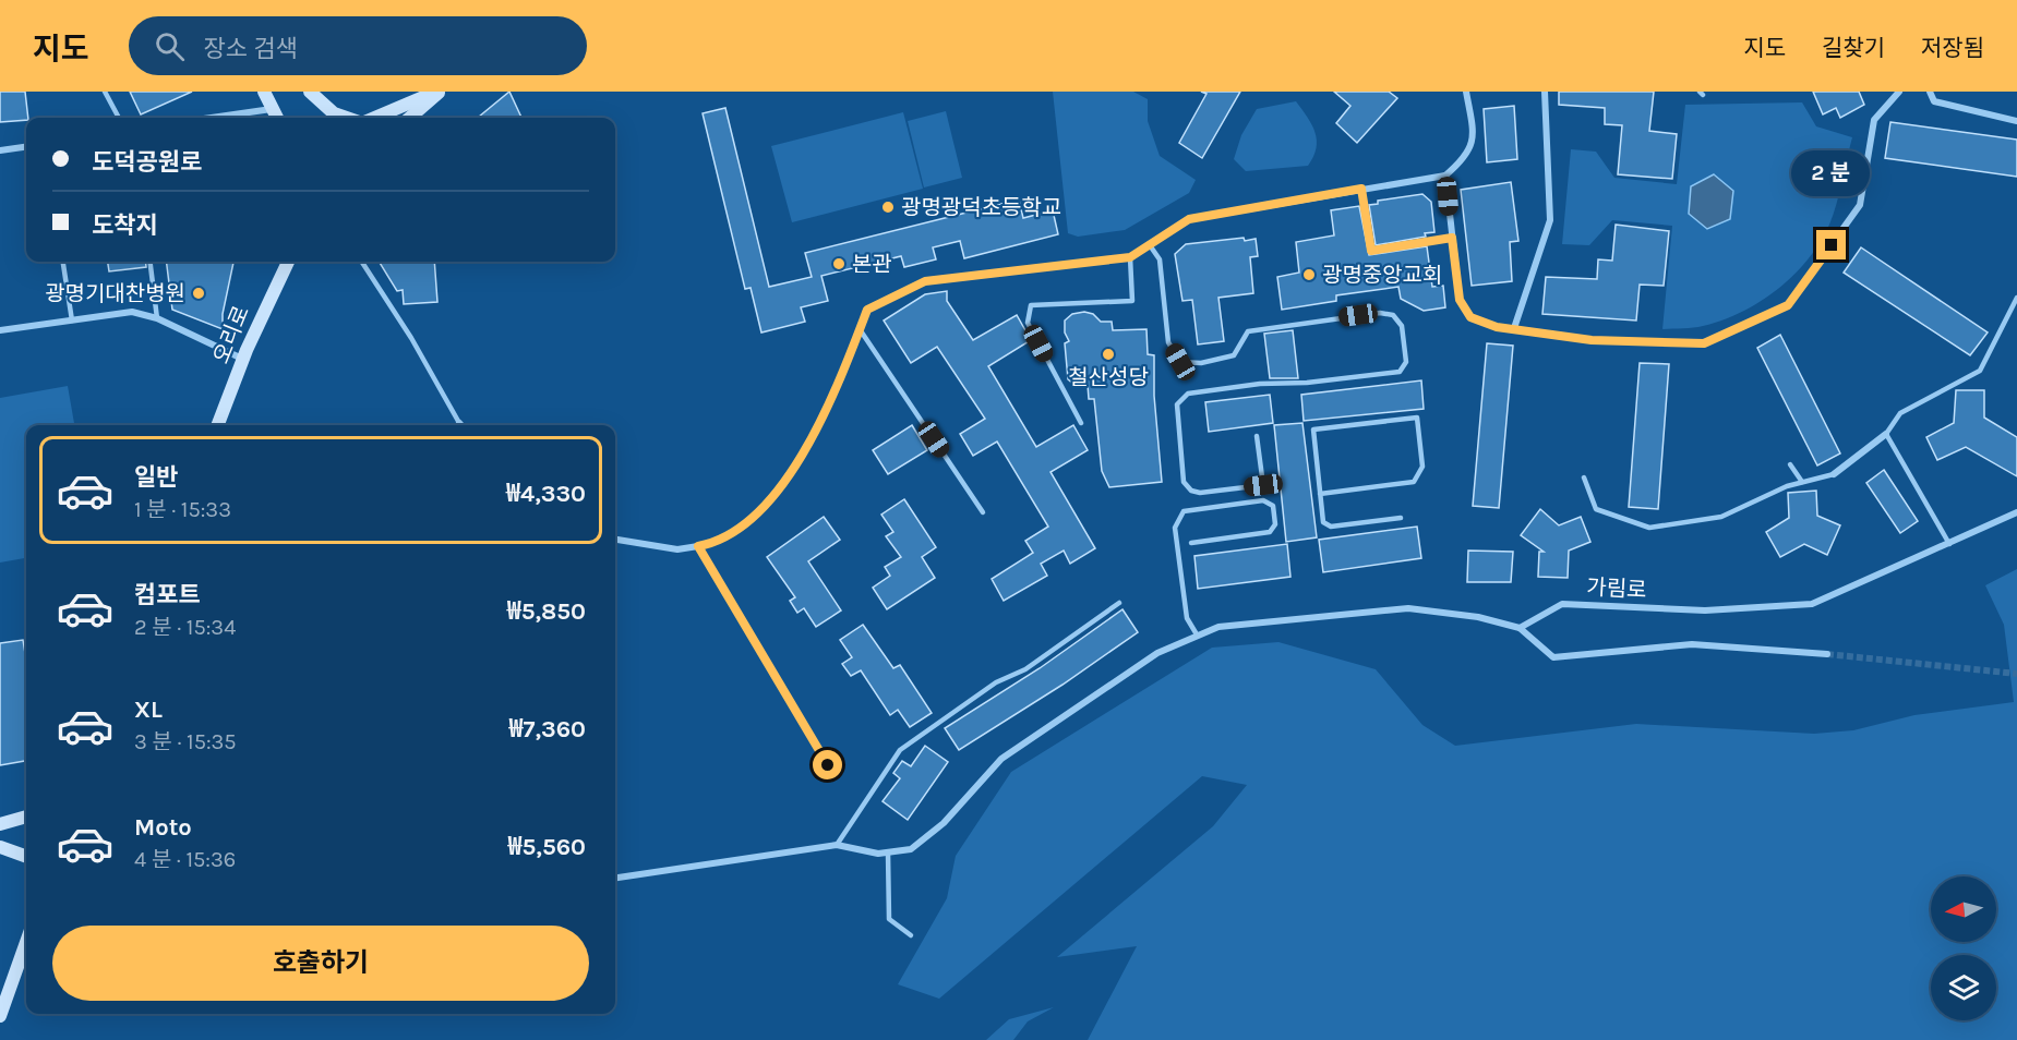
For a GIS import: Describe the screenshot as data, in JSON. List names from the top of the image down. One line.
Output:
{"streets":{"main road":["오리로"],"street":["가림로"]},"places":["광명광덕초등학교","본관","광명중앙교회","광명기대찬병원","철산성당"],"north":"left","page":{"header":"지도","search":"장소 검색","nav":["지도","길찾기","저장됨"],"banner":["도덕공원로","도착지"],"bubble":"2 분","list":[{"name":"일반","note":"1 분 · 15:33","value":"₩4,330"},{"name":"컴포트","note":"2 분 · 15:34","value":"₩5,850"},{"name":"XL","note":"3 분 · 15:35","value":"₩7,360"},{"name":"Moto","note":"4 분 · 15:36","value":"₩5,560"}],"buttons":"호출하기"}}
